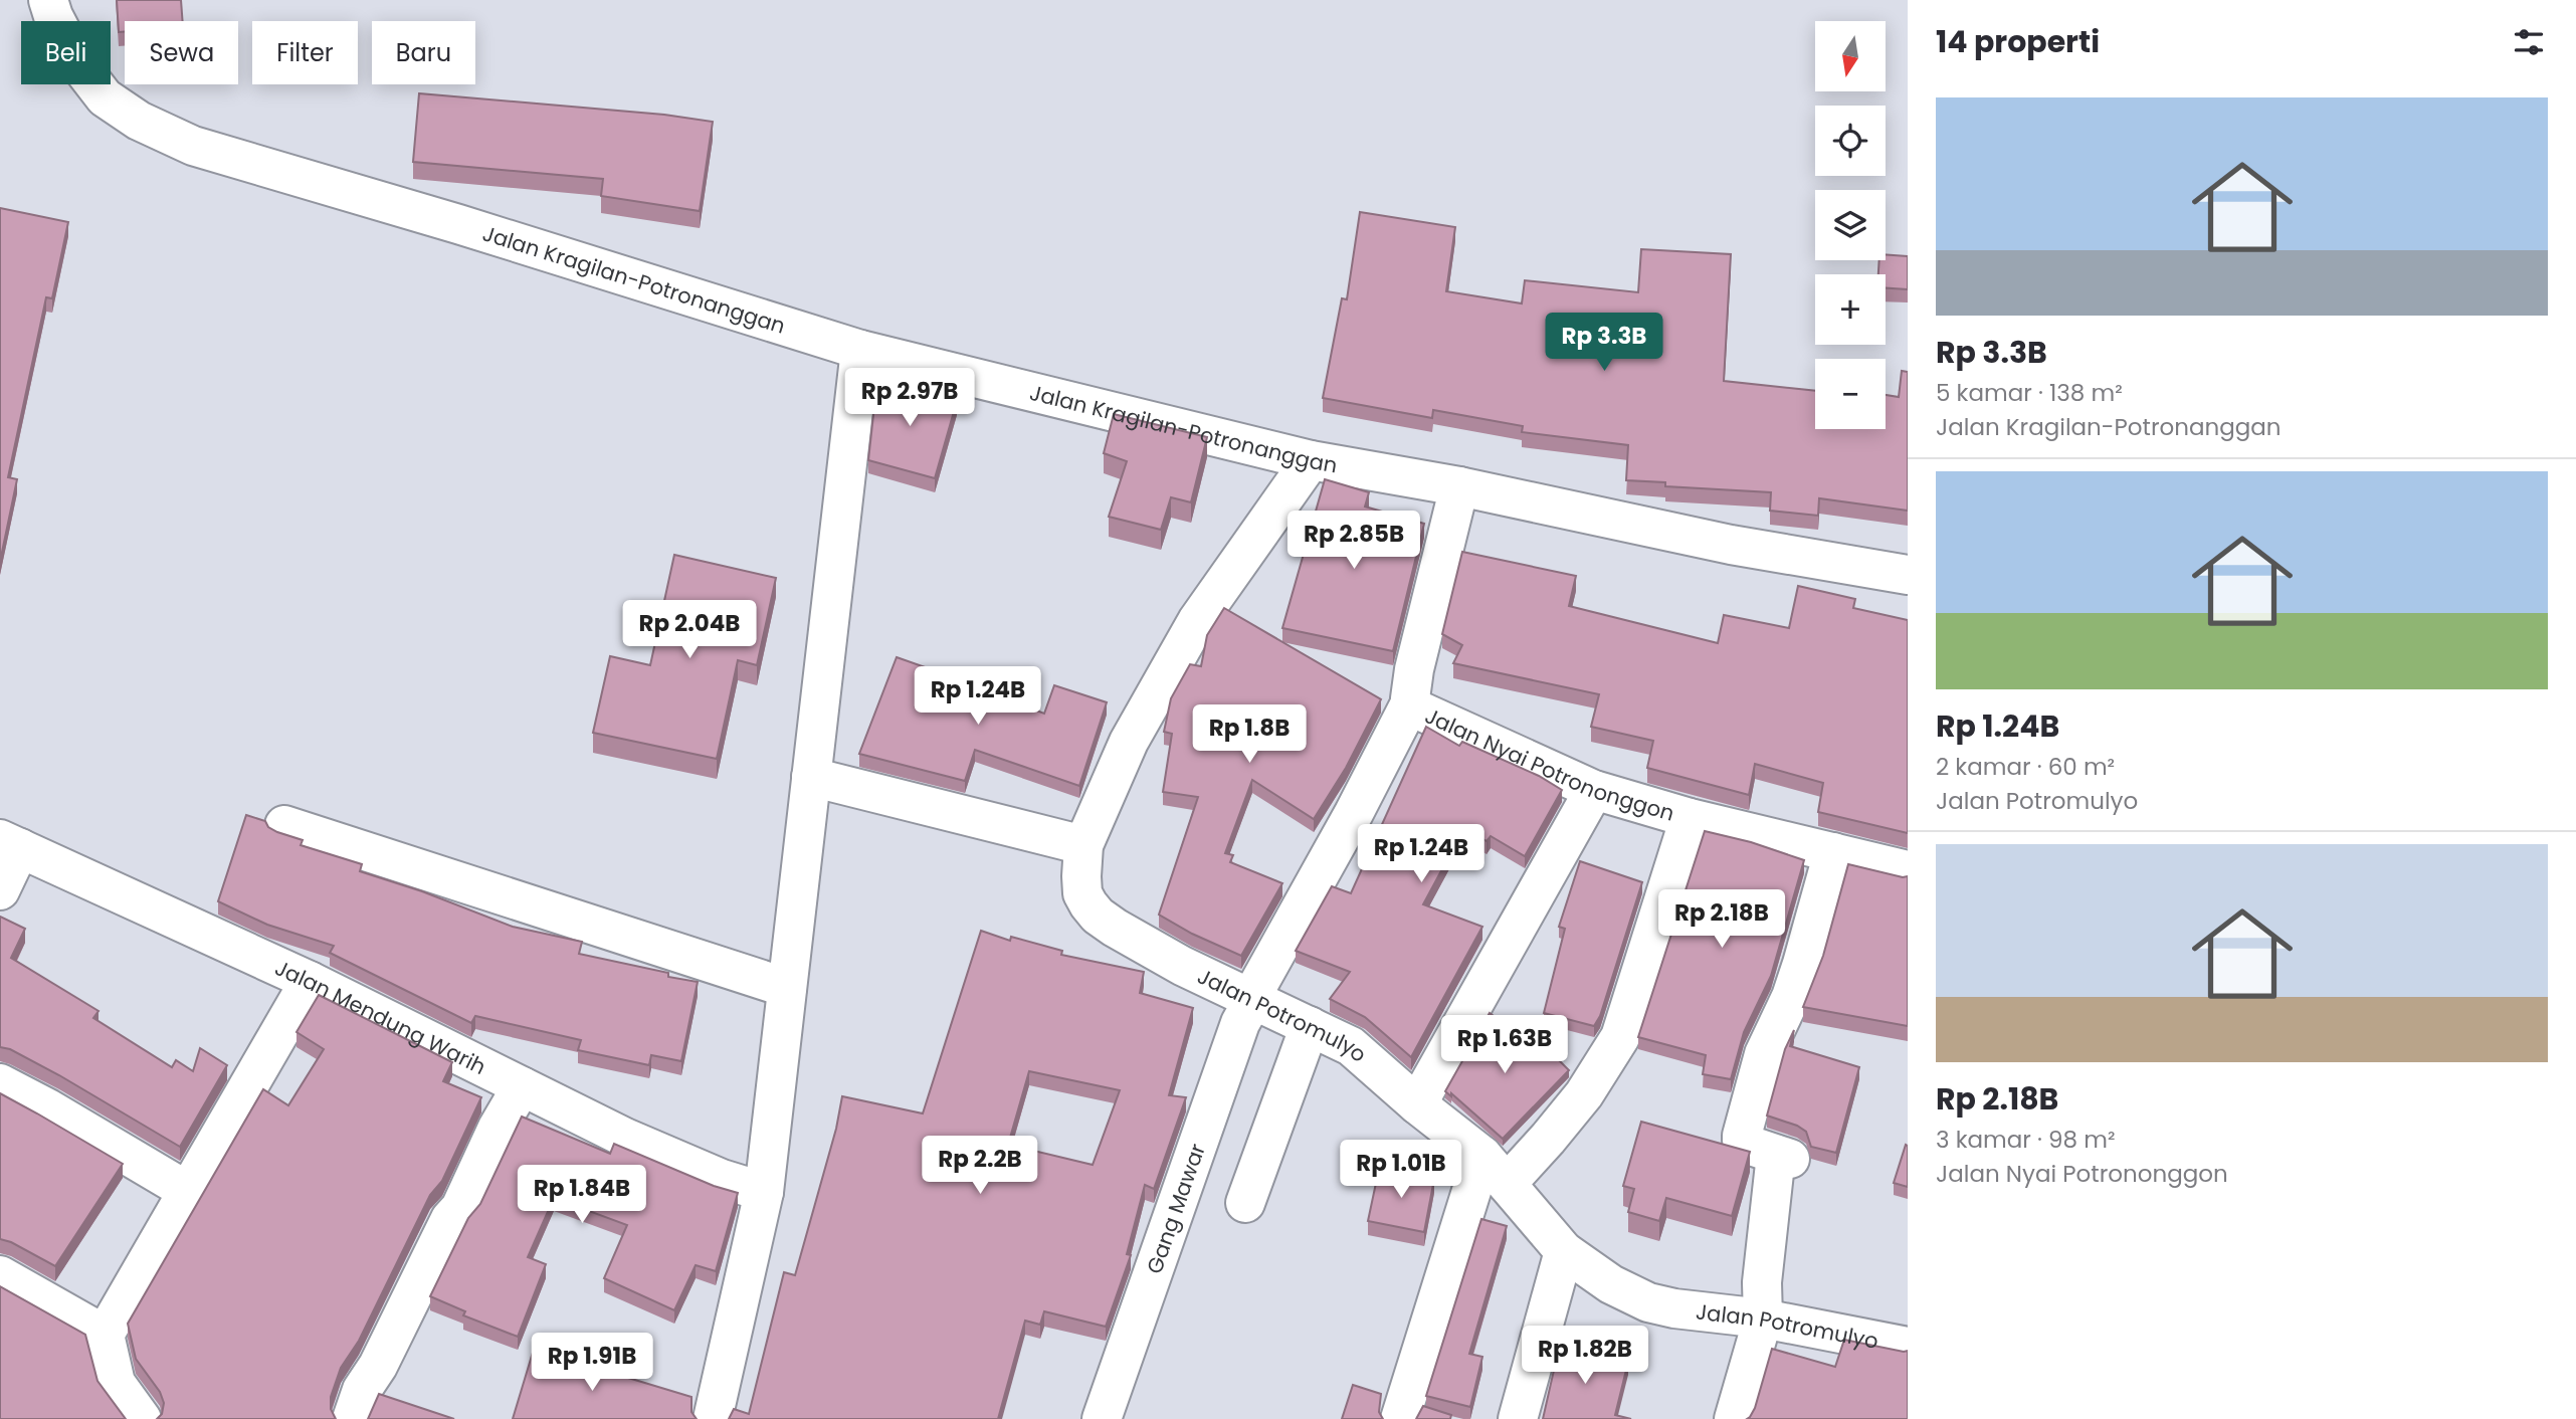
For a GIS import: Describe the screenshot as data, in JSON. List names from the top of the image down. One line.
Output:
{"streets":{"street":["Jalan Kragilan-Potronanggan","Jalan Nyai Potrononggon","Jalan Potromulyo","Jalan Mendung Warih","Gang Mawar"]},"crossings":[["Jalan Kragilan-Potronanggan","Jalan Nyai Potrononggon"],["Jalan Kragilan-Potronanggan","Jalan Potromulyo"],["Jalan Nyai Potrononggon","Gang Mawar"],["Jalan Potromulyo","Gang Mawar"]],"north":"bottom","page":{"heading":"14 properti","map_buttons":["+","−"],"chip":["Beli","Sewa","Filter","Baru"],"list":[{"name":"Rp 3.3B","note":"5 kamar · 138 m² · Jalan Kragilan-Potronanggan"},{"name":"Rp 1.24B","note":"2 kamar · 60 m² · Jalan Potromulyo"},{"name":"Rp 2.18B","note":"3 kamar · 98 m² · Jalan Nyai Potrononggon"}],"price":["Rp 3.3B","Rp 2.97B","Rp 2.85B","Rp 2.04B","Rp 1.24B","Rp 1.8B","Rp 1.24B","Rp 2.18B","Rp 1.63B","Rp 2.2B","Rp 1.01B","Rp 1.84B","Rp 1.82B","Rp 1.91B"]}}
